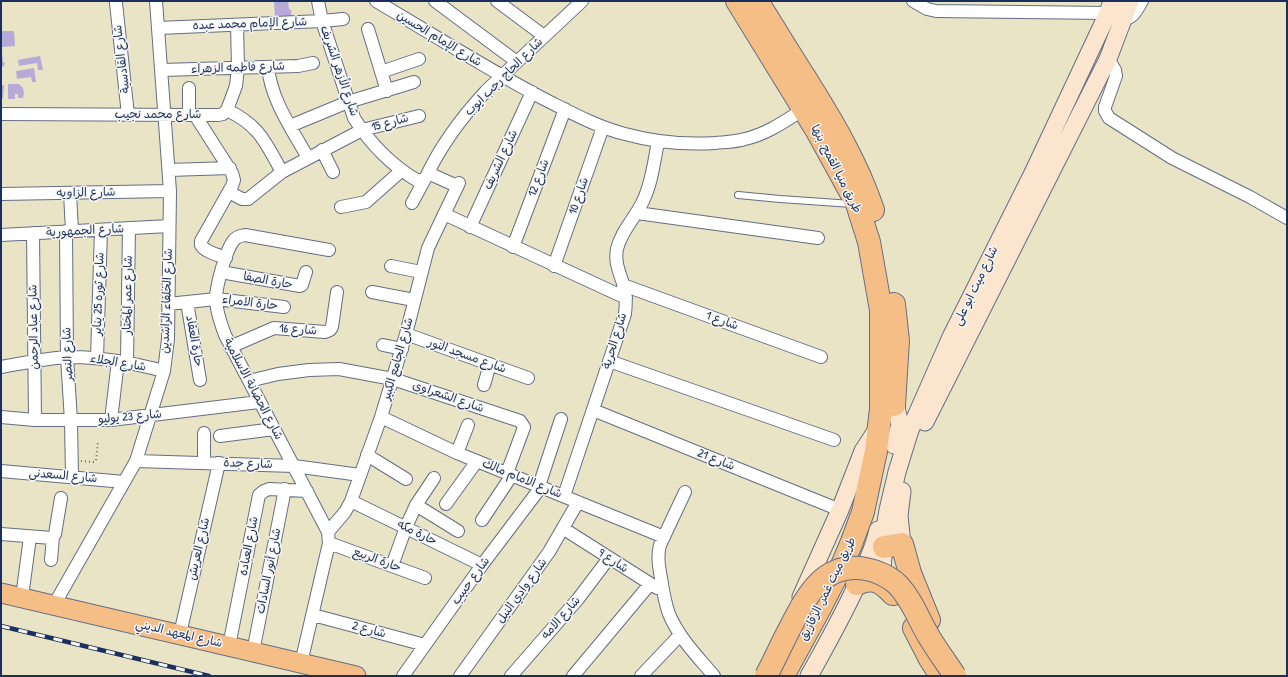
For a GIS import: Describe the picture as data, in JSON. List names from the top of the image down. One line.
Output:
{"streets":{"highway":["طريق منيا القمح, بنها","طريق ميت غمر, الزقازيق"],"main road":["شارع ميت ابو على","شارع المعهد الديني"],"street":["شارع الإمام محمد عبده","شارع الإمام الحسين","شارع القادسية","شارع فاطمه الزهراء","شارع الأزهر الشريف","شارع الحاج رجب ايوب","شارع محمد نجيب","شارع 15","شارع الشريف","شارع 12","شارع الزاويه","شارع 10","شارع الجمهورية","حارة الصفا","شارع ثوره 25 يناير","شارع عمر المختار","شارع الخلفاء الراشدين","حارة الامراء","شارع 1","شارع عباد الرحمن","شارع 16","حارة العقاد","شارع الحرية","شارع النصر","شارع مسجد النور","شارع الجامع الكبير","شارع الجلاء","شارع الحضانة الاسلامية","شارع الشعراوى","شارع 23 يوليو","شارع 21","شارع جدة","شارع السعدنى","شارع الامام مالك","حارة مكه","شارع العباده","شارع العريش","حارة الربيع","شارع 9","شارع أنور السادات","شارع حبيب","شارع وادي النيل","شارع الامه","شارع 2"]},"crossings":[["شارع الإمام محمد عبده","شارع الأزهر الشريف"],["شارع الإمام محمد عبده","شارع الخلفاء الراشدين"],["شارع الإمام الحسين","شارع الحاج رجب ايوب"],["شارع الإمام الحسين","شارع الشريف"],["شارع الإمام الحسين","طريق منيا القمح, بنها"],["شارع الإمام الحسين","شارع 12"],["شارع الإمام الحسين","شارع 10"],["شارع الإمام الحسين","شارع الحرية"],["شارع القادسية","شارع محمد نجيب"],["شارع فاطمه الزهراء","شارع الخلفاء الراشدين"],["شارع الأزهر الشريف","شارع 15"],["شارع الحاج رجب ايوب","شارع الجامع الكبير"],["شارع محمد نجيب","شارع الخلفاء الراشدين"],["طريق منيا القمح, بنها","طريق ميت غمر, الزقازيق"],["شارع الزاويه","شارع الخلفاء الراشدين"],["شارع الزاويه","شارع النصر"],["شارع الجمهورية","شارع ثوره 25 يناير"],["شارع الجمهورية","شارع عمر المختار"],["شارع الجمهورية","شارع الخلفاء الراشدين"],["شارع الجمهورية","شارع عباد الرحمن"],["شارع الجمهورية","شارع النصر"],["حارة الصفا","شارع الحضانة الاسلامية"],["شارع ثوره 25 يناير","شارع الجلاء"],["شارع عمر المختار","شارع الجلاء"],["شارع عمر المختار","شارع 23 يوليو"],["شارع الخلفاء الراشدين","حارة الامراء"],["شارع الخلفاء الراشدين","شارع الجلاء"],["شارع الخلفاء الراشدين","شارع 23 يوليو"],["شارع الخلفاء الراشدين","شارع جدة"],["شارع الخلفاء الراشدين","شارع السعدنى"],["شارع الخلفاء الراشدين","شارع المعهد الديني"],["حارة الامراء","حارة العقاد"],["حارة الامراء","شارع الحضانة الاسلامية"],["شارع 1","شارع الحرية"],["شارع عباد الرحمن","شارع الجلاء"],["شارع عباد الرحمن","شارع 23 يوليو"],["شارع 16","شارع الحضانة الاسلامية"],["شارع الحرية","شارع 21"],["شارع الحرية","شارع الامام مالك"],["شارع النصر","شارع الجلاء"],["شارع النصر","شارع 23 يوليو"],["شارع النصر","شارع السعدنى"],["شارع مسجد النور","شارع الجامع الكبير"],["شارع الجامع الكبير","شارع الحضانة الاسلامية"],["شارع الجامع الكبير","شارع الشعراوى"],["شارع الجامع الكبير","شارع جدة"],["شارع الجامع الكبير","شارع الامام مالك"],["شارع الجامع الكبير","حارة مكه"],["شارع الجامع الكبير","حارة الربيع"],["شارع الجامع الكبير","شارع 2"],["شارع الجامع الكبير","شارع المعهد الديني"],["شارع الحضانة الاسلامية","شارع الشعراوى"],["شارع الحضانة الاسلامية","شارع 23 يوليو"],["شارع الحضانة الاسلامية","شارع جدة"],["شارع الحضانة الاسلامية","شارع العباده"],["شارع الحضانة الاسلامية","حارة الربيع"],["شارع الشعراوى","شارع الامام مالك"],["شارع جدة","شارع العريش"],["شارع الامام مالك","شارع حبيب"],["شارع الامام مالك","شارع وادي النيل"],["حارة مكه","شارع حبيب"],["شارع العباده","شارع أنور السادات"],["شارع العباده","شارع المعهد الديني"],["شارع العريش","شارع المعهد الديني"],["شارع 9","شارع وادي النيل"],["شارع 9","شارع الامه"],["شارع أنور السادات","شارع المعهد الديني"],["شارع حبيب","شارع 2"]]}
